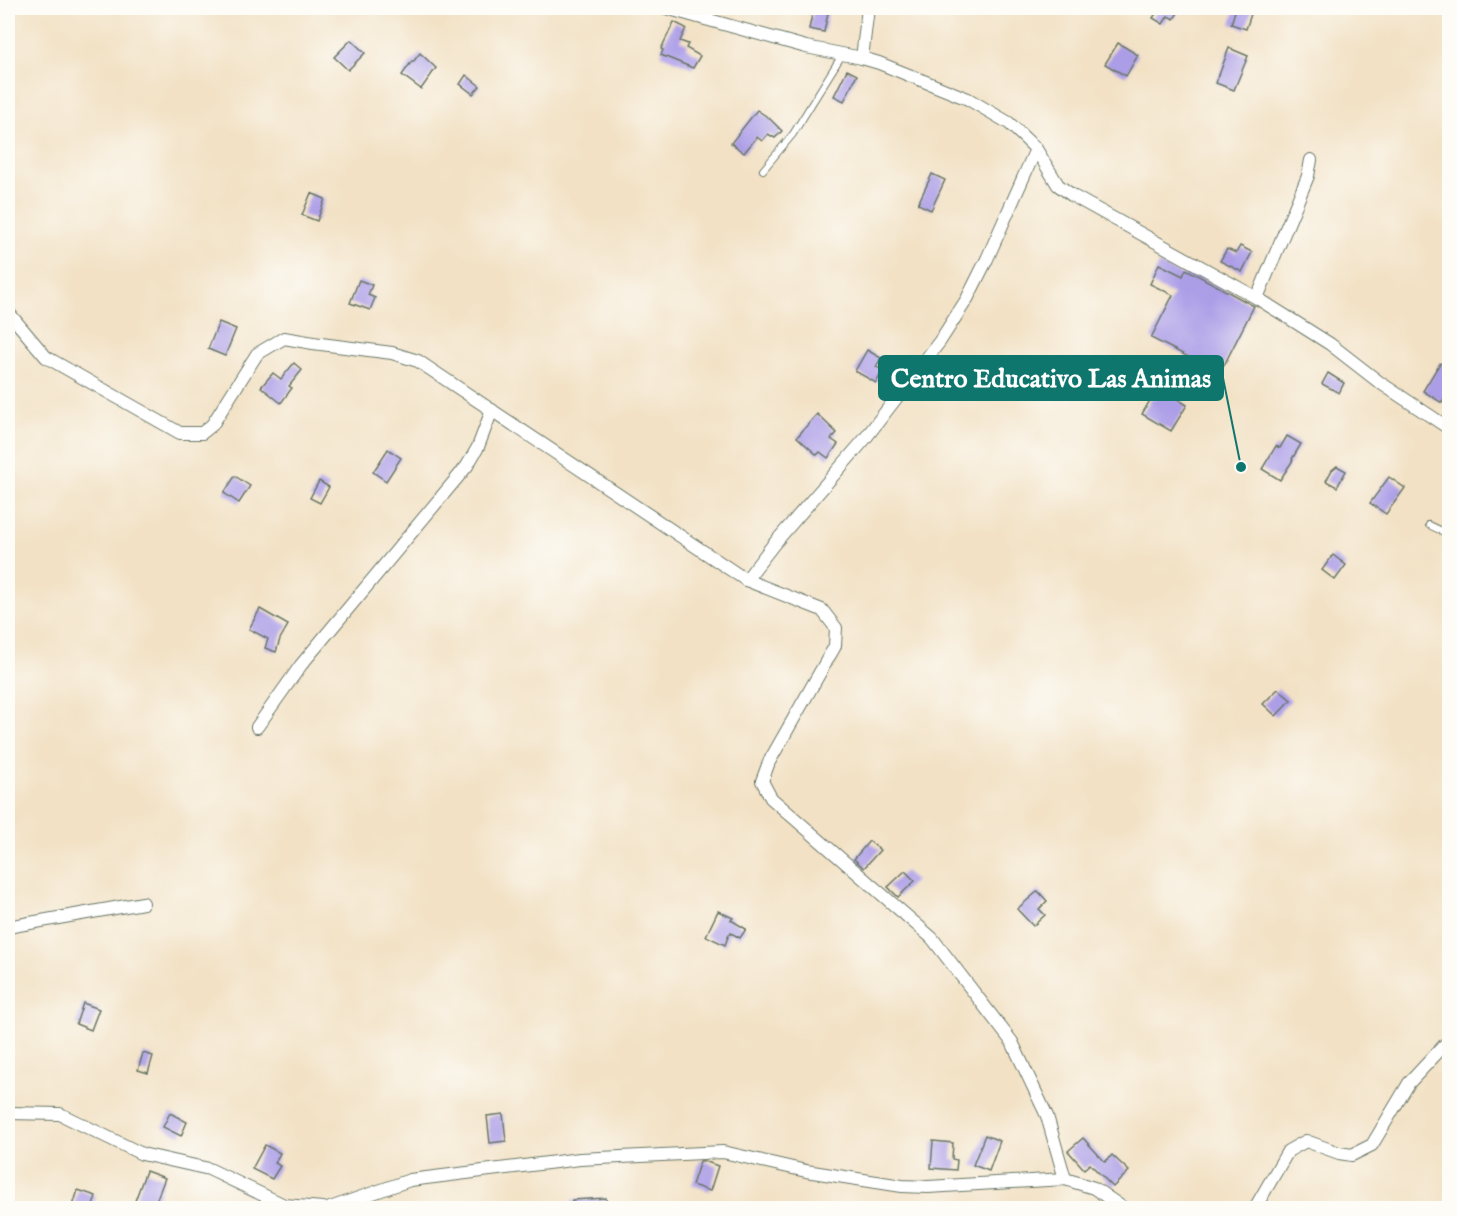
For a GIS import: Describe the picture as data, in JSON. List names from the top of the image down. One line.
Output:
{"places":["Centro Educativo Las Animas"]}
